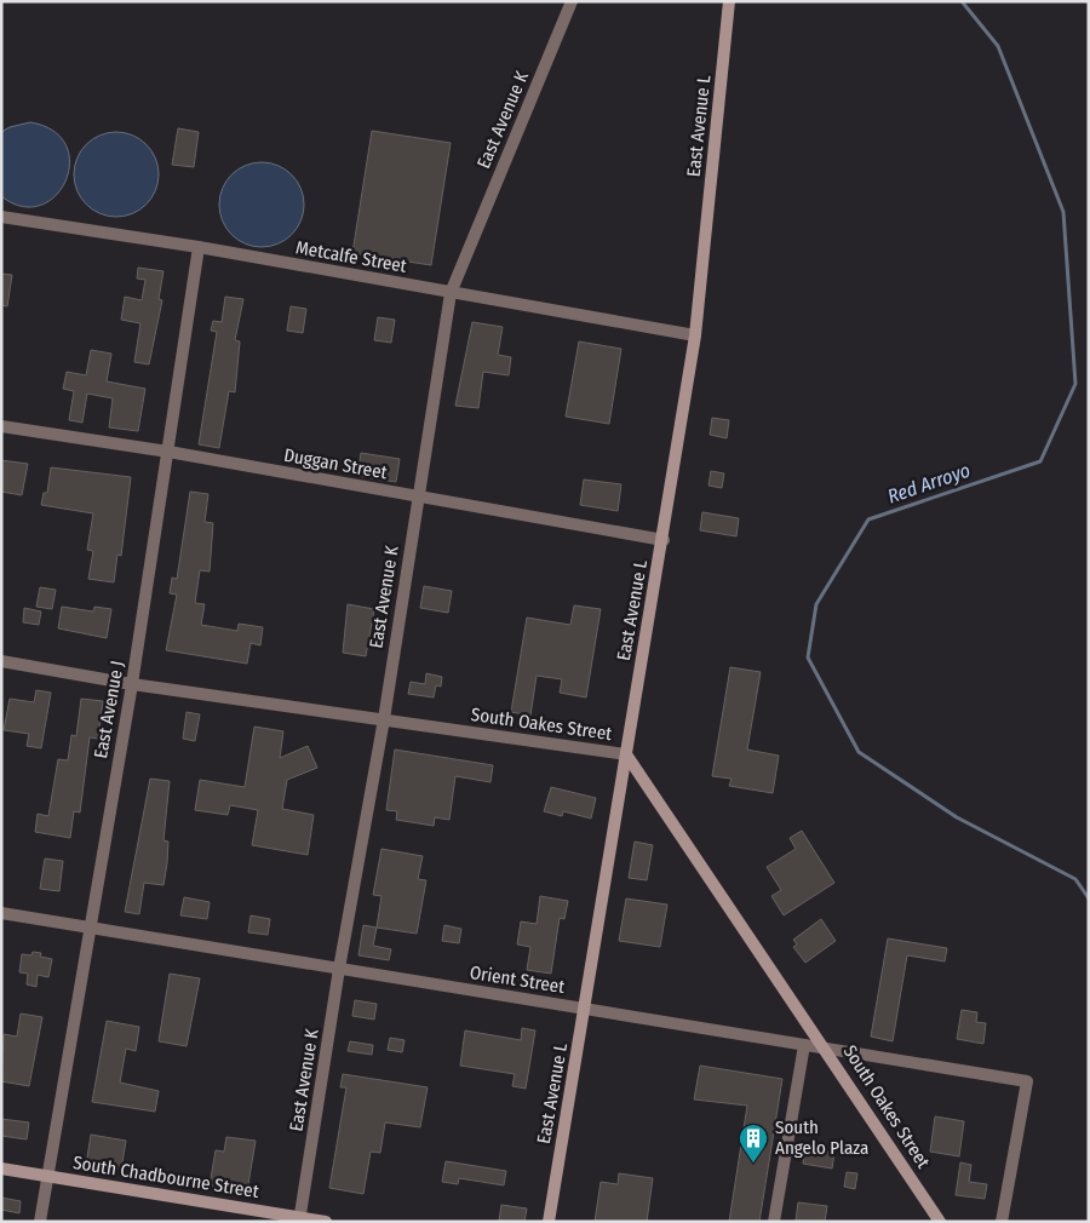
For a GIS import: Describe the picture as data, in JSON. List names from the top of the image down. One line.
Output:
{"streets":{"main road":["East Avenue L","South Oakes Street","South Chadbourne Street"],"street":["East Avenue K","Metcalfe Street","Duggan Street","East Avenue J","Orient Street"]},"crossings":[["East Avenue K","Metcalfe Street"],["East Avenue K","Duggan Street"],["East Avenue K","South Oakes Street"],["East Avenue K","Orient Street"],["East Avenue K","South Chadbourne Street"],["East Avenue L","Metcalfe Street"],["East Avenue L","Duggan Street"],["East Avenue L","South Oakes Street"],["East Avenue L","Orient Street"],["Metcalfe Street","East Avenue J"],["Duggan Street","East Avenue J"],["East Avenue J","South Oakes Street"],["East Avenue J","Orient Street"],["East Avenue J","South Chadbourne Street"],["South Oakes Street","Orient Street"]],"water":["Red Arroyo"],"places":{"building":["South Angelo Plaza"]}}
